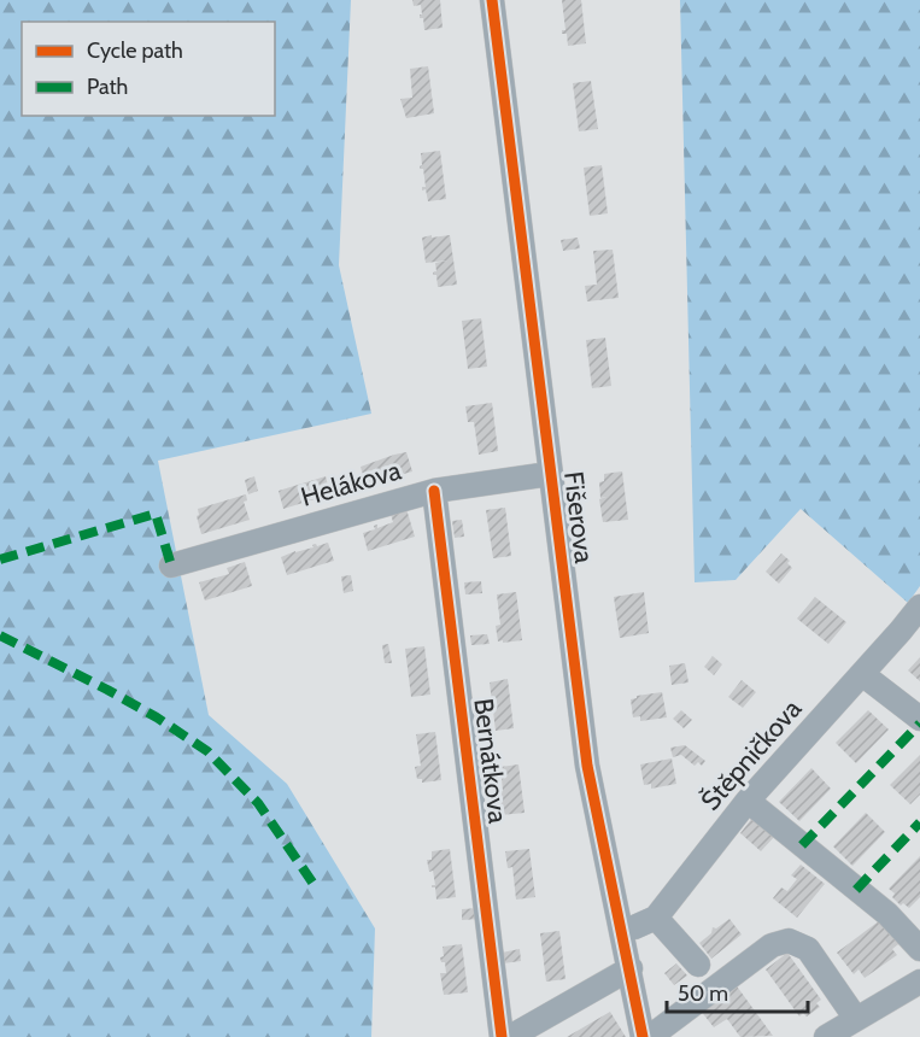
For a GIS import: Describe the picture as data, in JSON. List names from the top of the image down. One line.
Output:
{"streets":{"street":["Helákova","Fišerova","Štěpničkova","Bernátkova"]},"crossings":[["Helákova","Fišerova"],["Helákova","Bernátkova"]],"legend":["Cycle path","Path"],"scale_bar":"50 m"}
